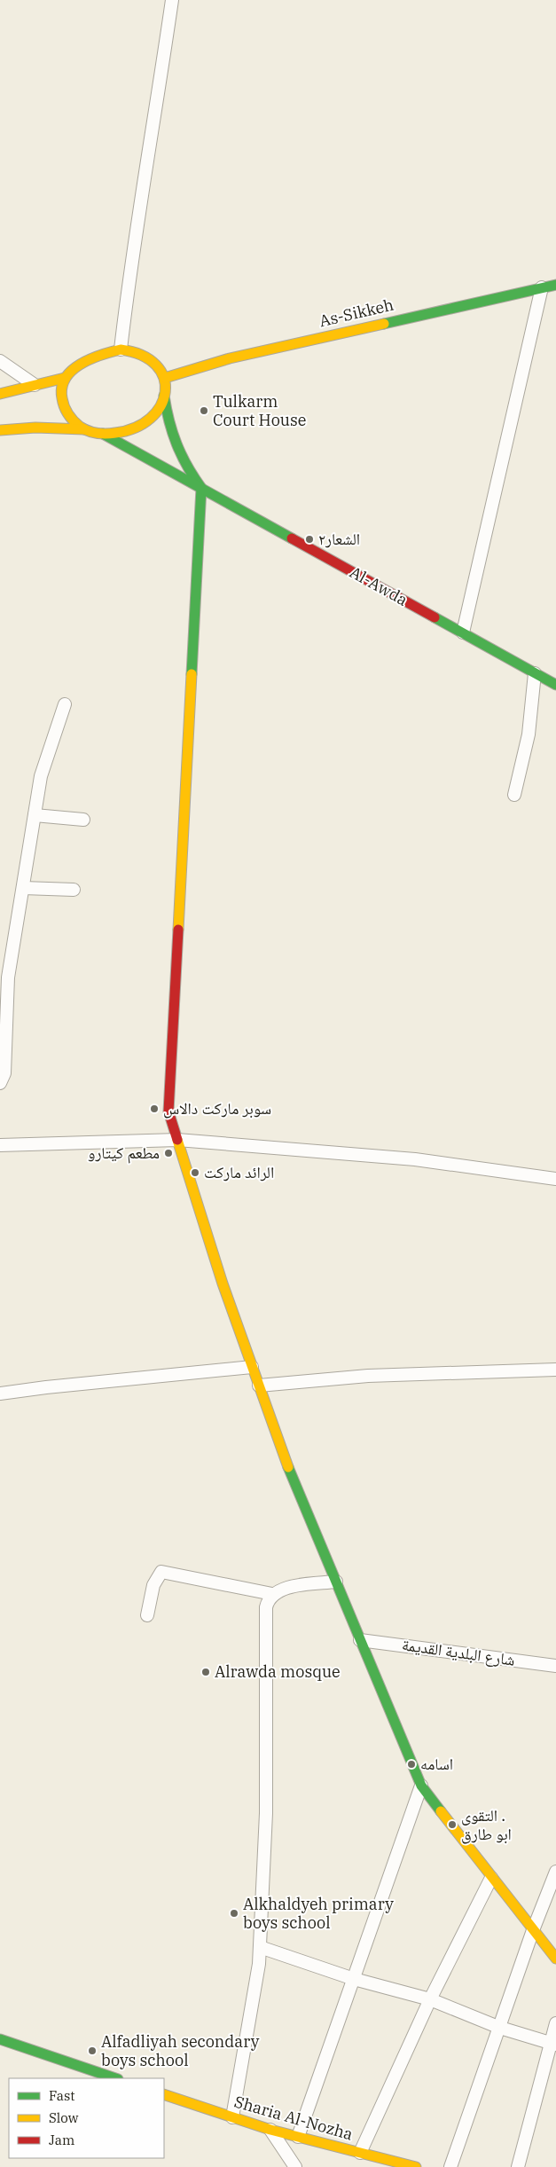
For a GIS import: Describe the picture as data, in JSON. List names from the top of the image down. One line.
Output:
{"streets":{"street":["As-Sikkeh","Al-Awda","شارع البلدية القديمة","Sharia Al-Nozha"]},"crossings":[["As-Sikkeh","Al-Awda"]],"places":["Tulkarm Court House","الشعار٢","سوبر ماركت دالاس","مطعم كيتارو","الرائد ماركت","Alrawda mosque","اسامه","التقوى . ابو طارق","Alkhaldyeh primary boys school","Alfadliyah secondary boys school"],"legend":["Fast","Slow","Jam"]}
